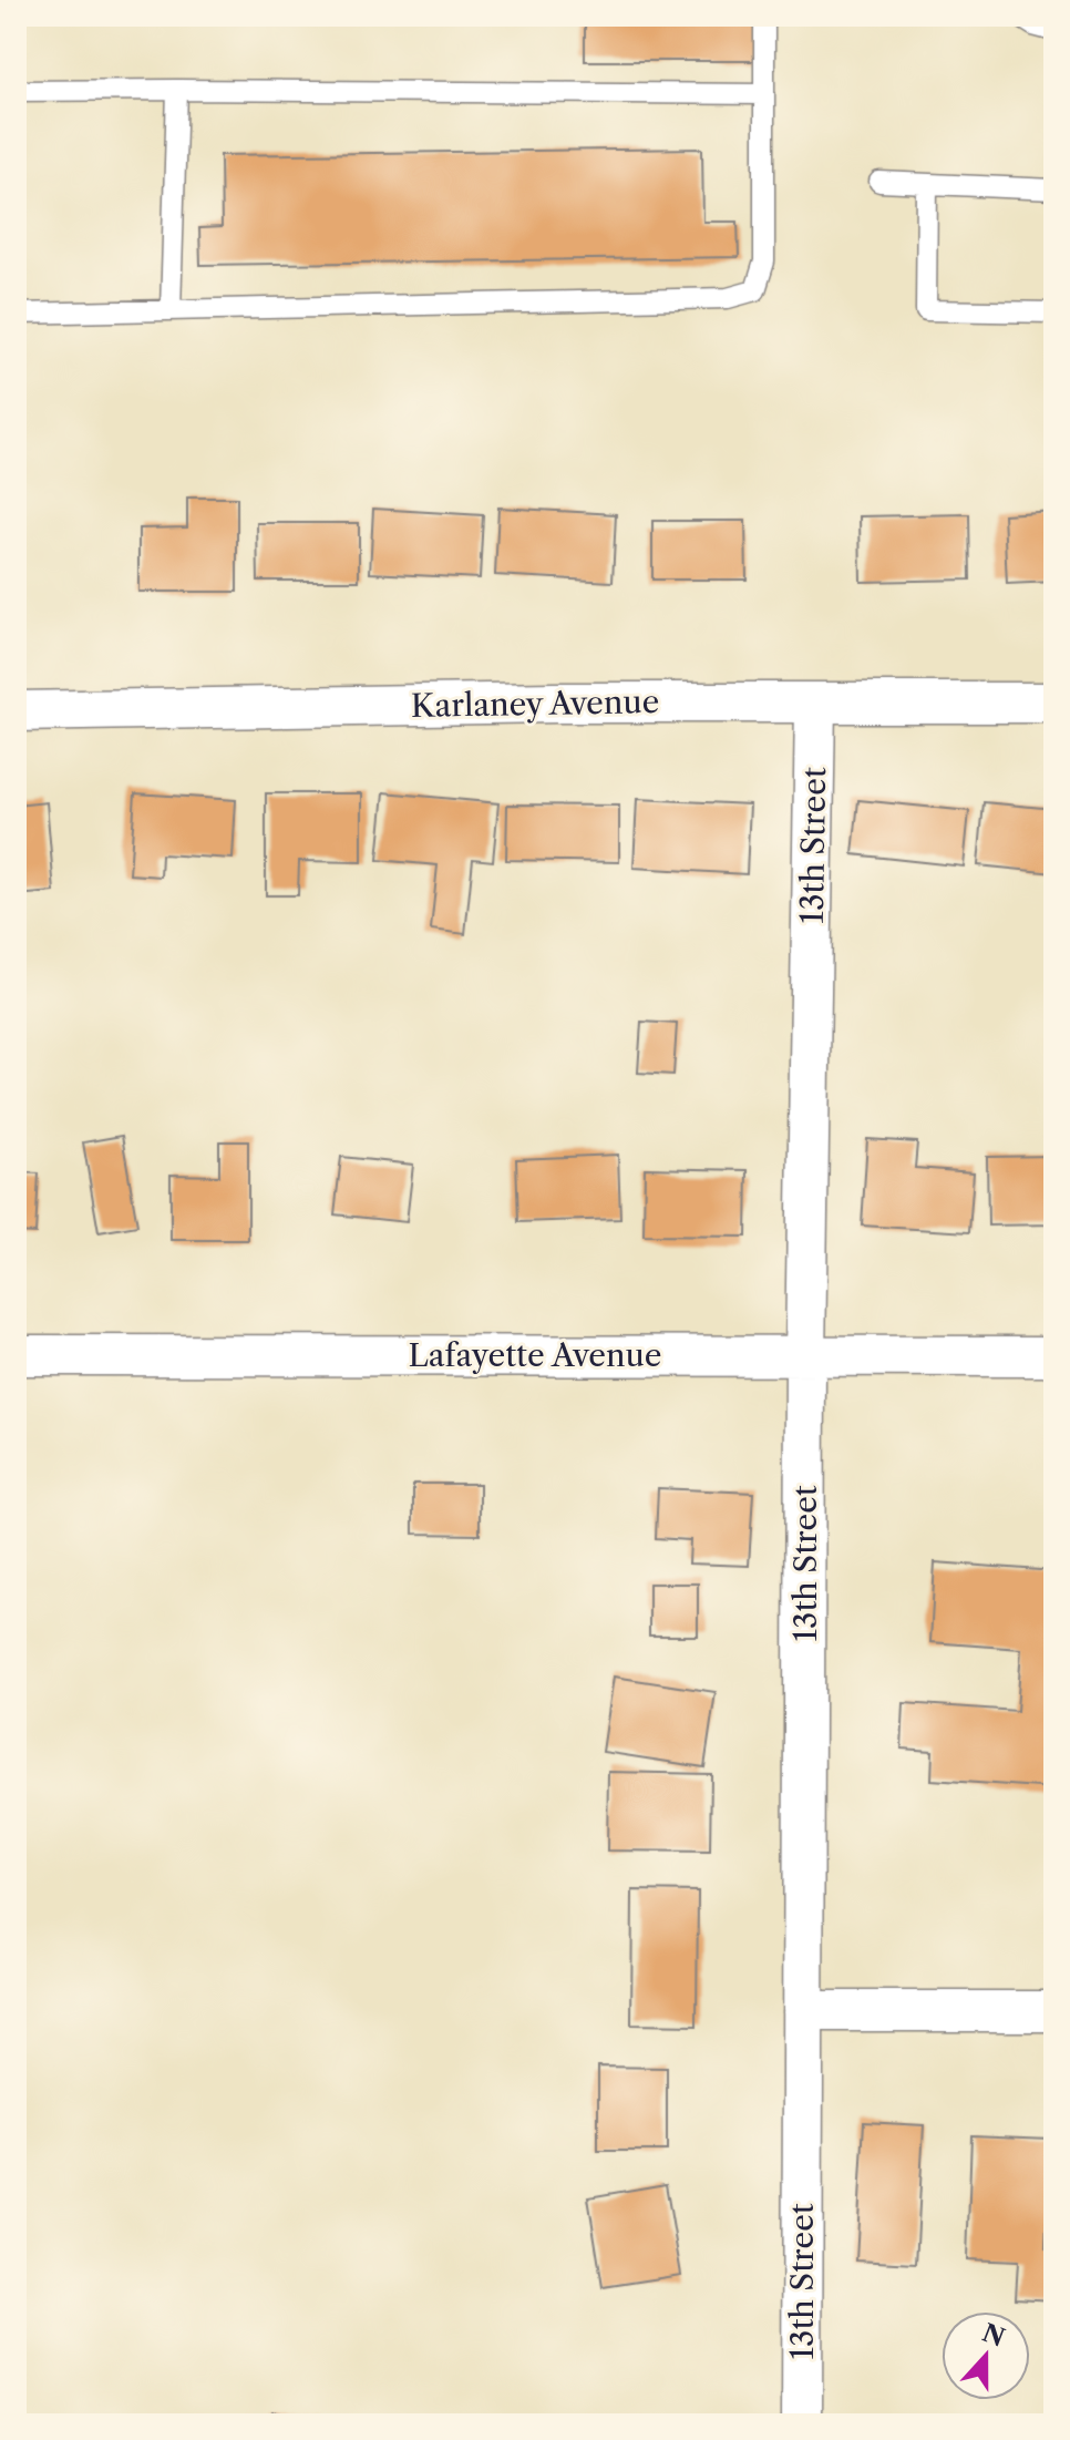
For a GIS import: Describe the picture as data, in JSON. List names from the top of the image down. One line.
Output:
{"streets":{"street":["Karlaney Avenue","13th Street","Lafayette Avenue"]},"crossings":[["Karlaney Avenue","13th Street"],["13th Street","Lafayette Avenue"]],"north":"top"}
